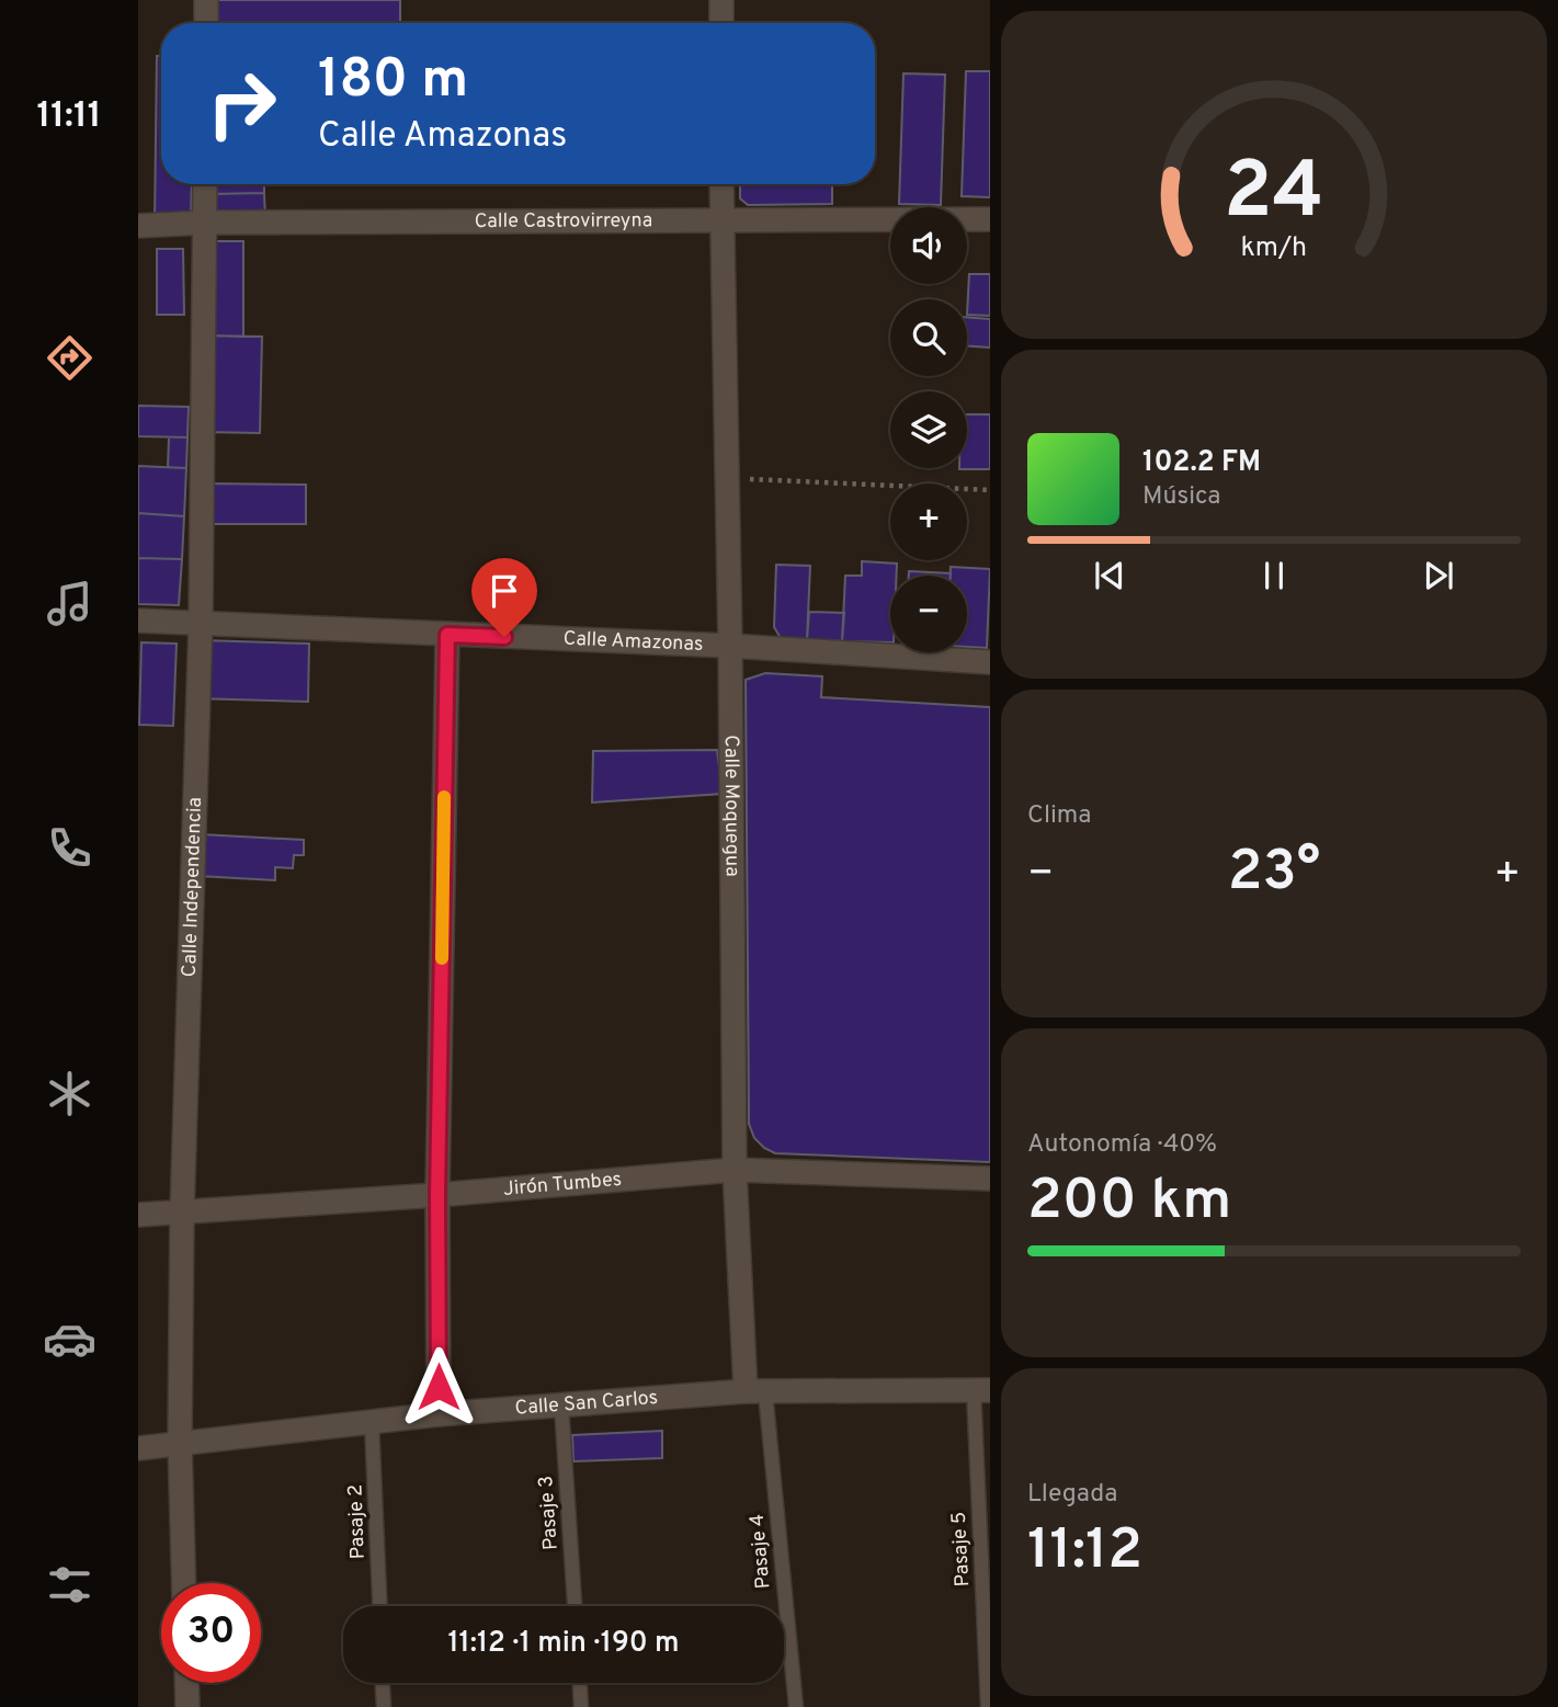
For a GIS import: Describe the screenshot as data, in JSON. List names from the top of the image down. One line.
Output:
{"streets":{"street":["Calle Castrovirreyna","Calle Amazonas","Calle Moquegua","Calle Independencia","Jirón Tumbes","Calle San Carlos"],"lane":["Pasaje 3","Pasaje 2","Pasaje 5","Pasaje 4"]},"crossings":[["Calle Castrovirreyna","Calle Moquegua"],["Calle Castrovirreyna","Calle Independencia"],["Calle Amazonas","Calle Moquegua"],["Calle Amazonas","Calle Independencia"],["Calle Moquegua","Jirón Tumbes"],["Calle Moquegua","Calle San Carlos"],["Calle Moquegua","Pasaje 4"],["Calle Independencia","Jirón Tumbes"],["Calle Independencia","Calle San Carlos"],["Calle San Carlos","Pasaje 3"],["Calle San Carlos","Pasaje 2"],["Calle San Carlos","Pasaje 5"],["Calle San Carlos","Pasaje 4"]],"page":{"tabs":"11:11","turn":["180 m","Calle Amazonas"],"map_buttons":["+","−"],"song":["102.2 FM","Música"],"tile":["Clima",["Autonomía · 40%","200 km"],["Llegada","11:12"]],"heat":["−","23°","+"],"limit":"30","trip":"11:12 · 1 min · 190 m","gauge":["24","km/h"]}}
